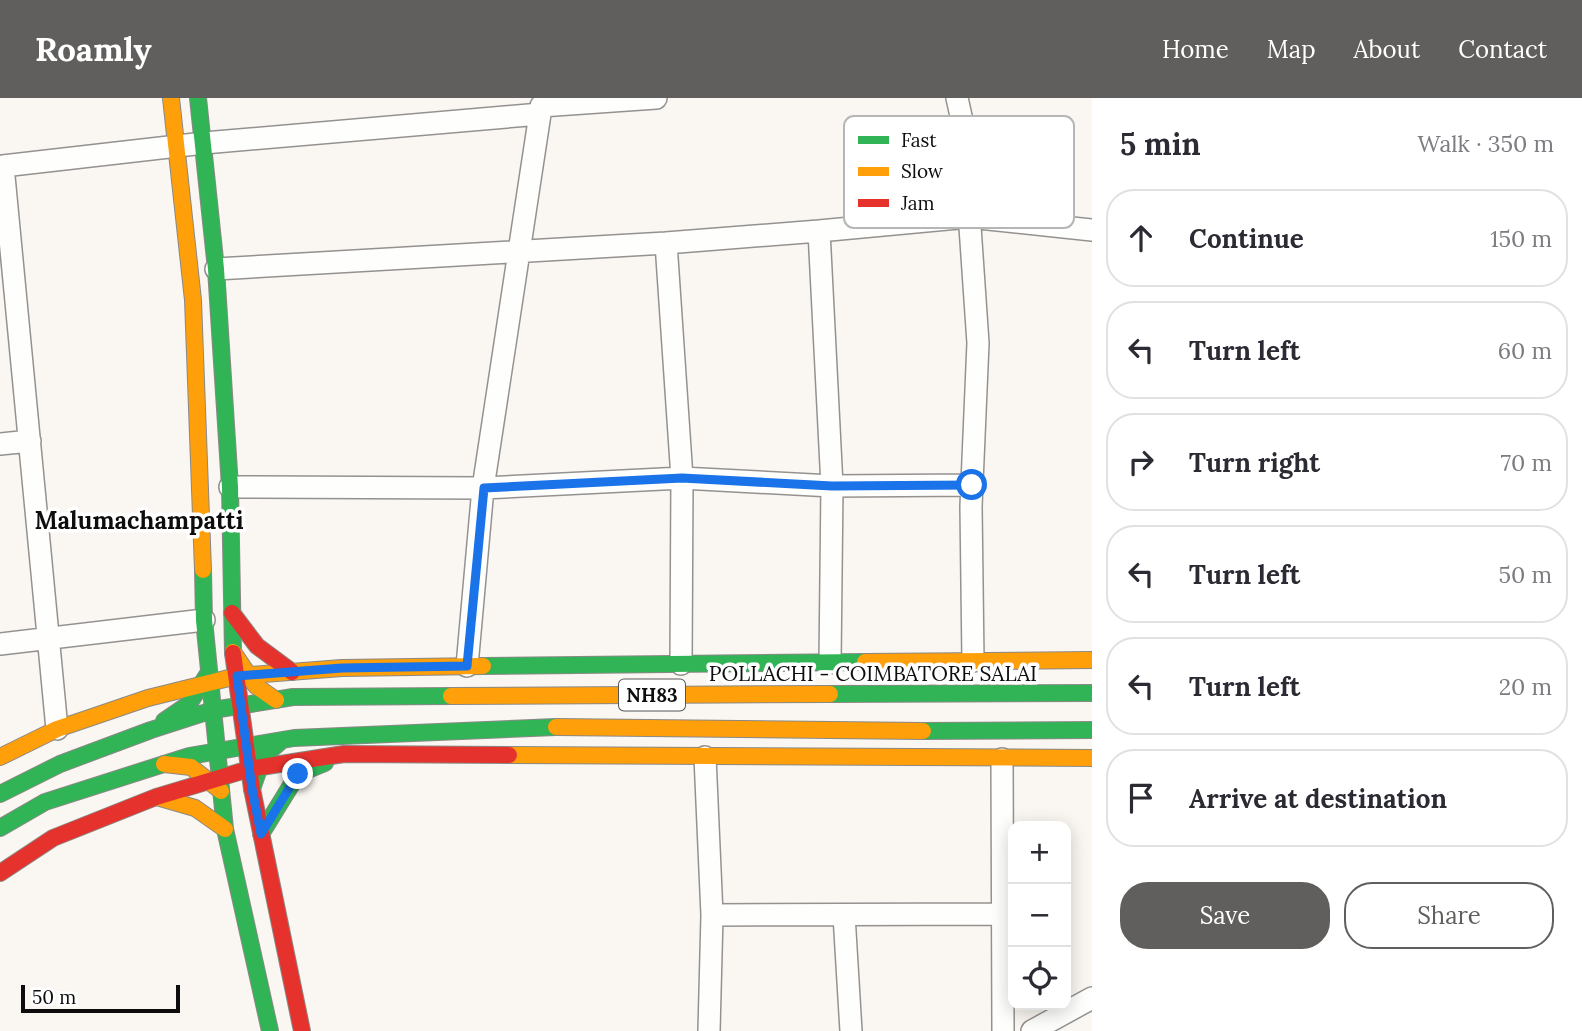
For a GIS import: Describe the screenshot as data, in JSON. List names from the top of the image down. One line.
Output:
{"streets":{"main road":["POLLACHI - COIMBATORE SALAI","NH83"]},"districts":["Malumachampatti"],"legend":["Fast","Slow","Jam"],"scale_bar":"50 m","page":{"header":"Roamly","nav":["Home","Map","About","Contact"],"heading":["5 min","Walk · 350 m"],"list":[["Continue","150 m"],["Turn left","60 m"],["Turn right","70 m"],["Turn left","50 m"],["Turn left","20 m"],"Arrive at destination"],"map_buttons":["+","−"],"buttons":["Save","Share"],"scale":"50 m"}}
